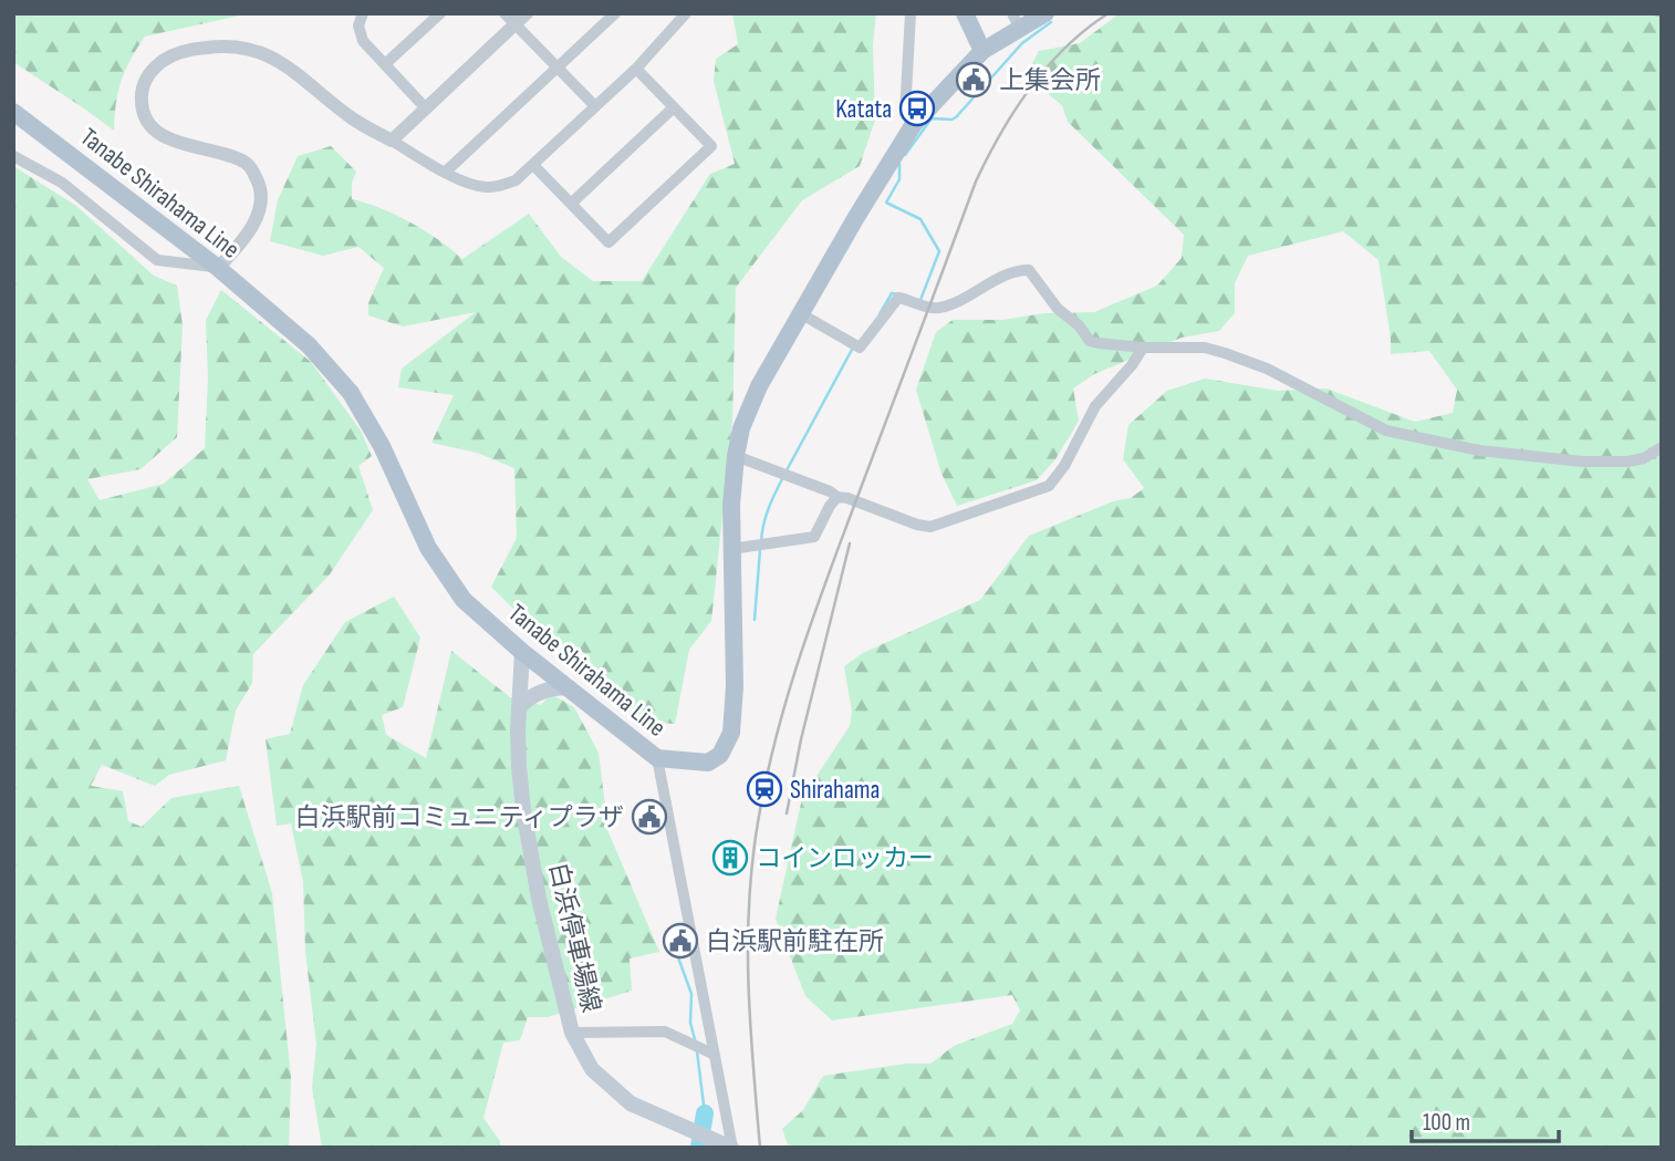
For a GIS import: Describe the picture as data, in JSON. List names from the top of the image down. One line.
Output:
{"streets":{"main road":["Tanabe Shirahama Line","白浜停車場線"]},"crossings":[["Tanabe Shirahama Line","白浜停車場線"]],"places":{"public building":["上集会所","白浜駅前コミュニティプラザ","白浜駅前駐在所"],"bus stop":["Katata"],"station":["Shirahama"],"building":["コインロッカー"]},"scale_bar":"100 m"}
